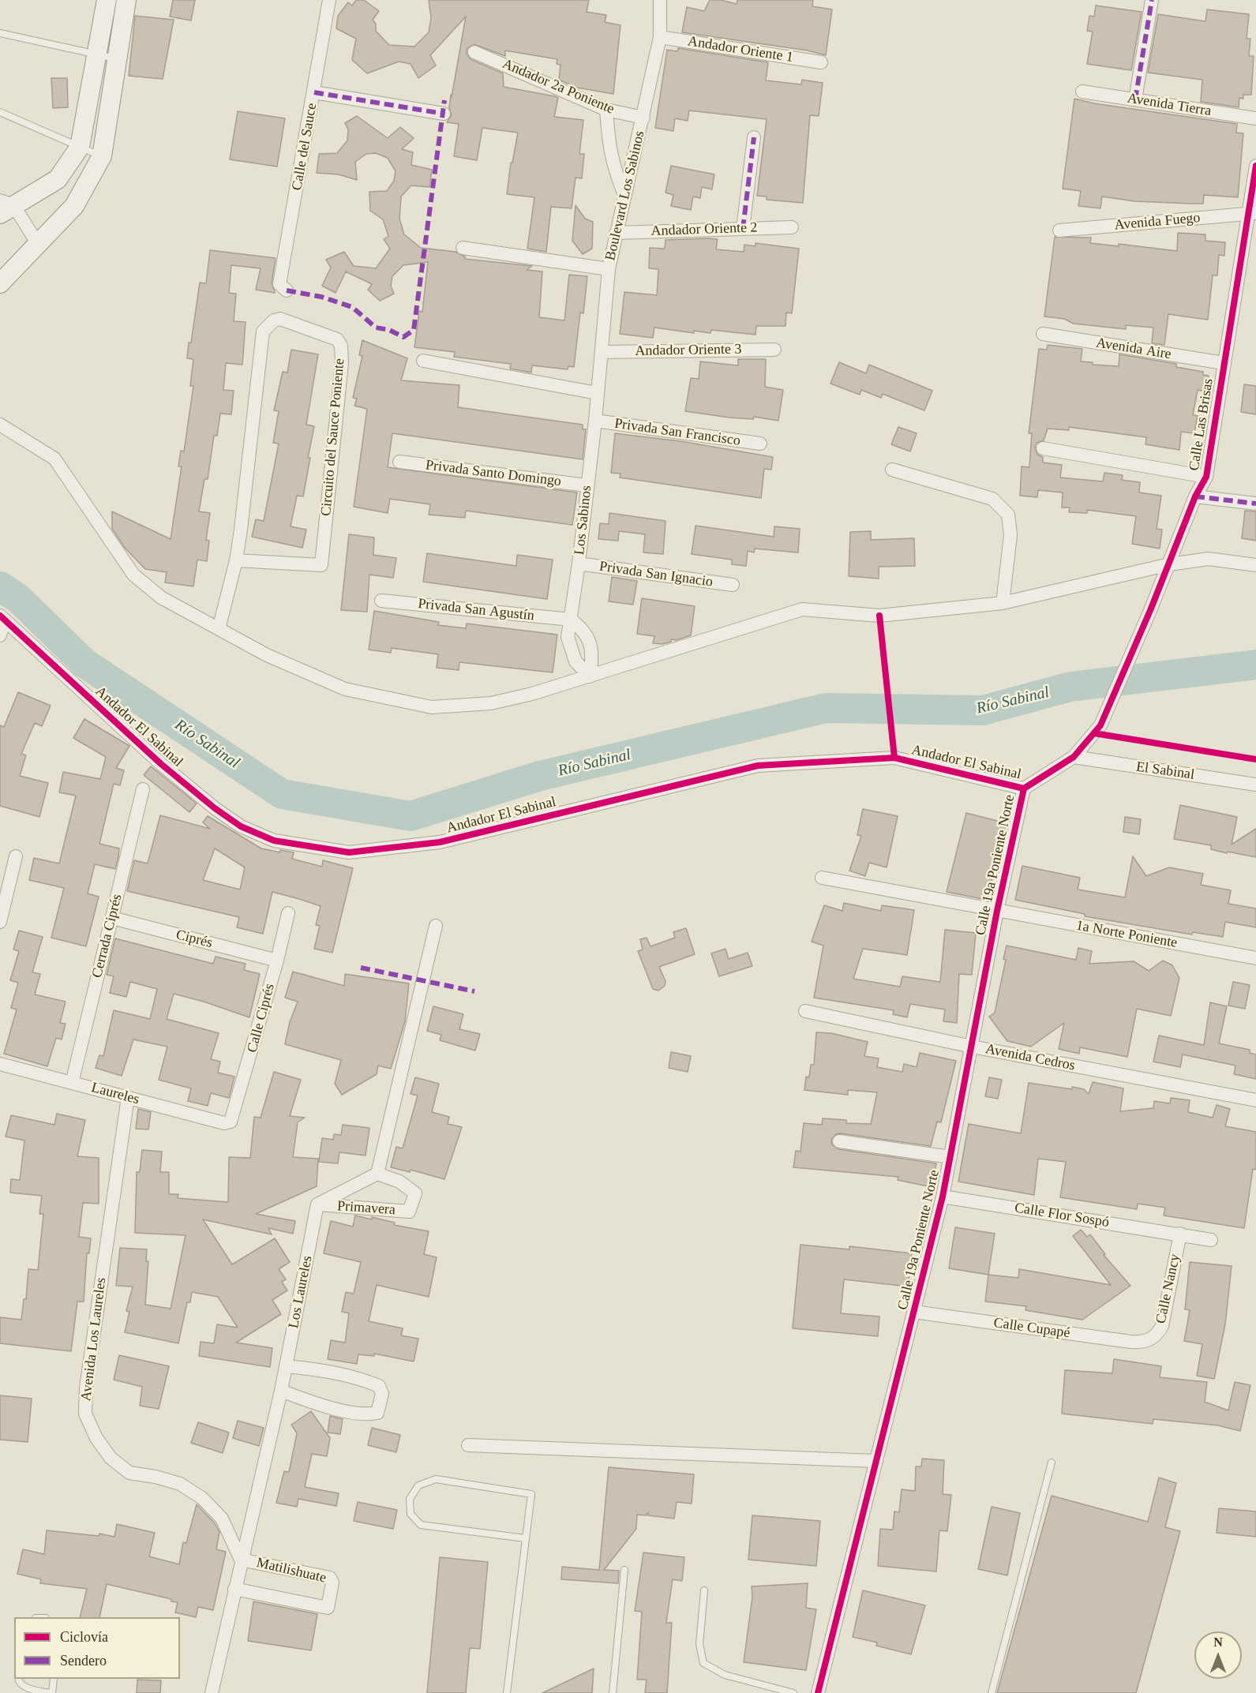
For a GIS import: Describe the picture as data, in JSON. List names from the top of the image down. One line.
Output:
{"streets":{"street":["Andador Oriente 1","Andador 2a Poniente","Avenida Tierra","Calle del Sauce","Boulevard Los Sabinos","Avenida Fuego","Andador Oriente 2","Avenida Aire","Andador Oriente 3","Calle Las Brisas","Privada San Francisco","Circuito del Sauce Poniente","Privada Santo Domingo","Los Sabinos","Privada San Ignacio","Privada San Agustín","Andador El Sabinal","El Sabinal","Calle 19a Poniente Norte","1a Norte Poniente","Cerrada Ciprés","Ciprés","Calle Ciprés","Avenida Cedros","Laureles","Primavera","Calle Flor Sospó","Calle Nancy","Los Laureles","Calle Cupapé","Avenida Los Laureles","Matilishuate"]},"crossings":[["Andador Oriente 1","Boulevard Los Sabinos"],["Andador 2a Poniente","Boulevard Los Sabinos"],["Boulevard Los Sabinos","Andador Oriente 2"],["Boulevard Los Sabinos","Andador Oriente 3"],["Boulevard Los Sabinos","Los Sabinos"],["Avenida Fuego","Calle Las Brisas"],["Avenida Aire","Calle Las Brisas"],["Calle Las Brisas","Andador El Sabinal"],["Calle Las Brisas","El Sabinal"],["Privada San Francisco","Los Sabinos"],["Privada Santo Domingo","Los Sabinos"],["Los Sabinos","Privada San Ignacio"],["Los Sabinos","Privada San Agustín"],["Andador El Sabinal","El Sabinal"],["Andador El Sabinal","Calle 19a Poniente Norte"],["Calle 19a Poniente Norte","1a Norte Poniente"],["Calle 19a Poniente Norte","Avenida Cedros"],["Calle 19a Poniente Norte","Calle Flor Sospó"],["Calle 19a Poniente Norte","Calle Cupapé"],["Cerrada Ciprés","Ciprés"],["Cerrada Ciprés","Laureles"],["Ciprés","Calle Ciprés"],["Calle Ciprés","Laureles"],["Laureles","Avenida Los Laureles"],["Primavera","Los Laureles"],["Calle Flor Sospó","Calle Nancy"],["Calle Nancy","Calle Cupapé"],["Los Laureles","Avenida Los Laureles"],["Los Laureles","Matilishuate"],["Avenida Los Laureles","Matilishuate"]],"water":["Río Sabinal"],"legend":["Ciclovía","Sendero"],"north":"top"}
